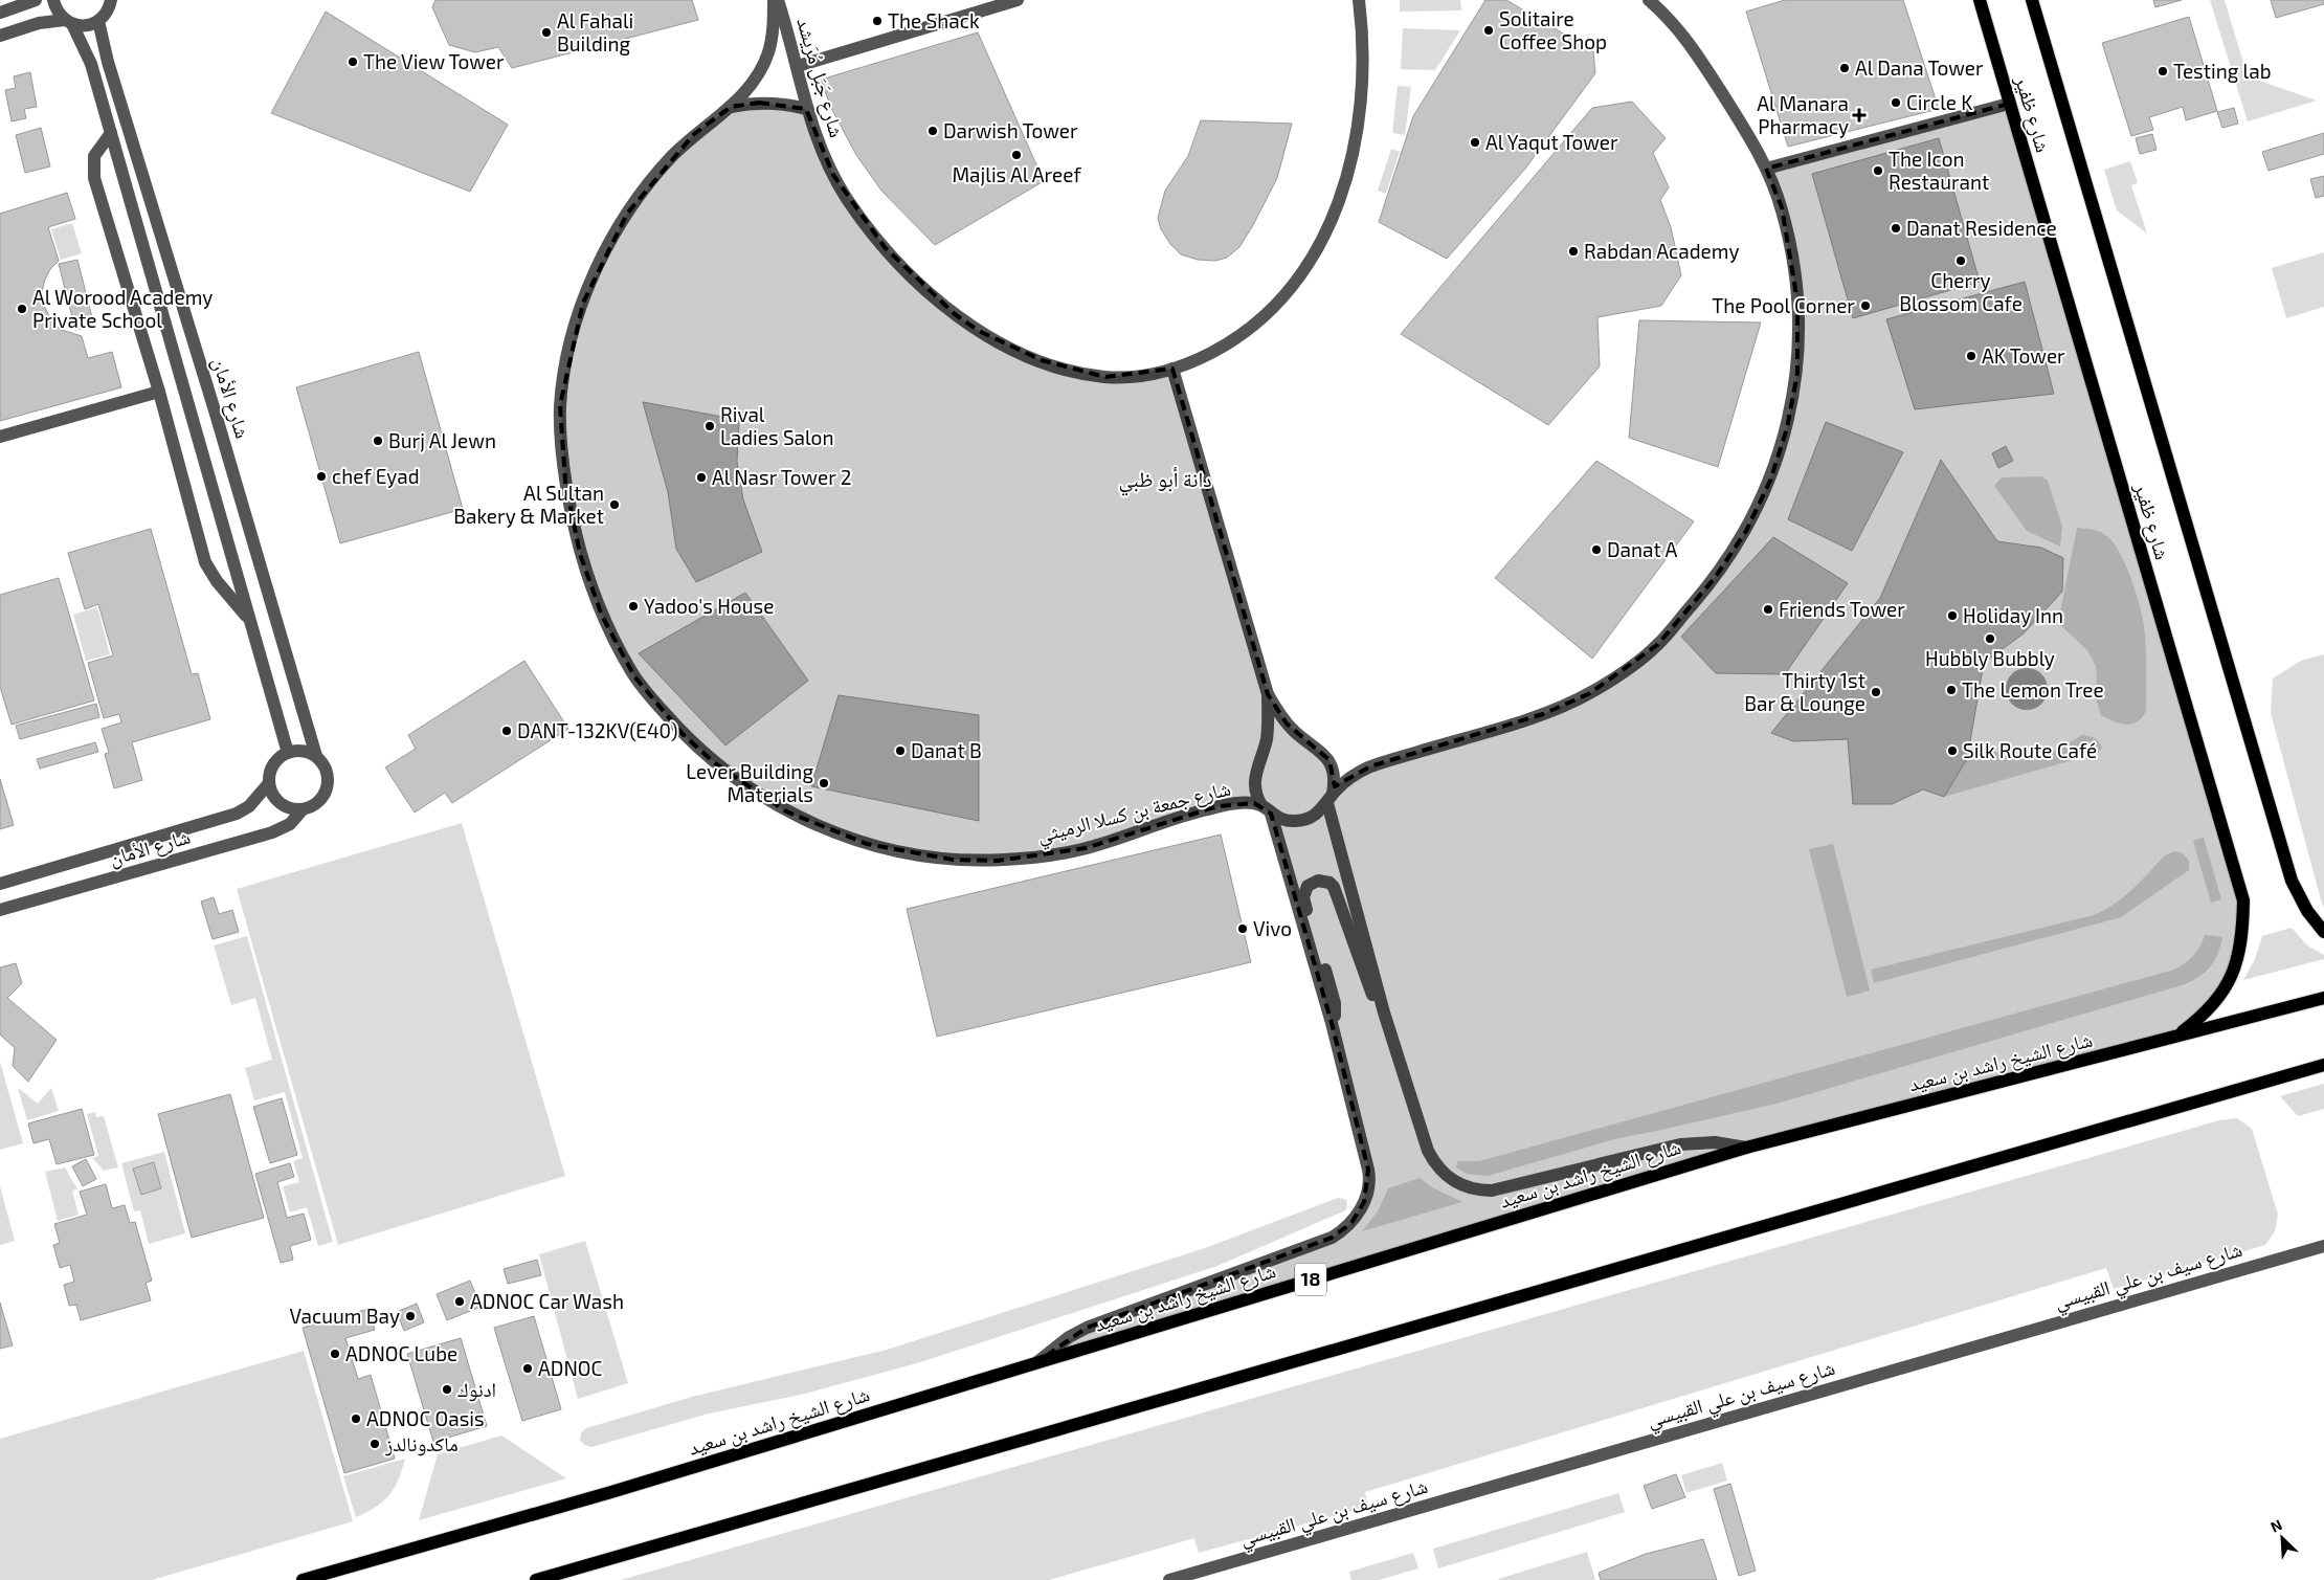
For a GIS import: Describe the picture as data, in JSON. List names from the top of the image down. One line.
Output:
{"streets":{"main road":["شارع ظفير","شارع الشيخ راشد بن سعيد","18"],"street":["شارع جَبَل مُرَيشد","شارع الأمان","شارع جمعة بن كسلا الرميثي","شارع سيف بن علي القبيسي"]},"crossings":[["شارع جَبَل مُرَيشد","شارع جمعة بن كسلا الرميثي"],["شارع ظفير","شارع الشيخ راشد بن سعيد"]],"districts":["دانة أبو ظبي"],"places":{"other":["The Shack","Solitaire Coffee Shop","Al Fahali Building","The View Tower","Al Dana Tower","Testing lab","Circle K","Darwish Tower","Al Yaqut Tower","Majlis Al Areef","The Icon Restaurant","Danat Residence","Rabdan Academy","Cherry Blossom Cafe","The Pool Corner","Al Worood Academy Private School","AK Tower","Rival Ladies Salon","Burj Al Jewn","chef Eyad","Al Nasr Tower 2","Al Sultan Bakery & Market","Danat A","Yadoo's House","Friends Tower","Holiday Inn","Hubbly Bubbly","The Lemon Tree","Thirty 1st Bar & Lounge","DANT-132KV(E40)","Danat B","Silk Route Café","Lever Building Materials","Vivo","ADNOC Car Wash","Vacuum Bay","ADNOC Lube","ADNOC","ادنوك","ADNOC Oasis","ماكدونالدز"],"health":["Al Manara Pharmacy"]},"north":"top left"}
